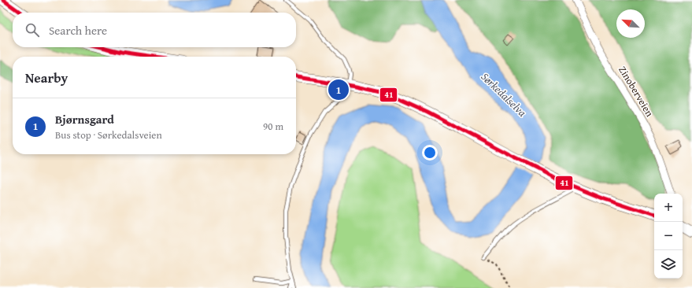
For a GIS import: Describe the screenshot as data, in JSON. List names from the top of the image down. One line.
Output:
{"streets":{"street":["Zinoberveien"]},"water":["Sørkedalselva"],"lines":["transit line 41"],"north":"top left","page":{"search":"Search here","heading":"Nearby","pins":"1","list":[{"mark":"1","name":"Bjørnsgard","note":"Bus stop · Sørkedalsveien","value":"90 m"}],"map_buttons":["+","−"]}}
